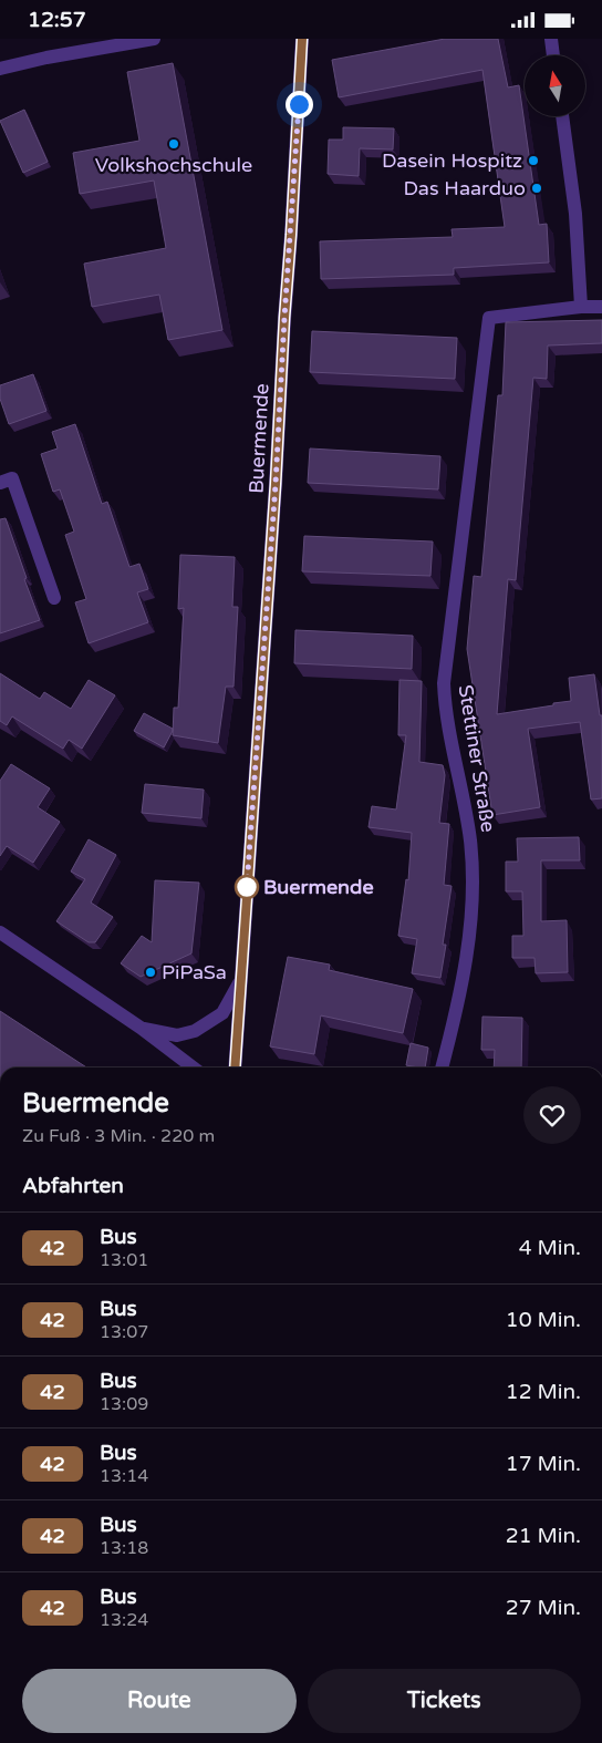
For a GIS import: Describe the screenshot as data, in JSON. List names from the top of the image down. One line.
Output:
{"streets":{"street":["Buermende","Stettiner Straße"]},"places":["Volkshochschule","Dasein Hospitz","Das Haarduo","Buermende","PiPaSa"],"lines":["bus line 42"],"north":"top","page":{"status":"12:57","heading":[["Buermende","Zu Fuß · 3 Min. · 220 m"],"Abfahrten"],"list":[{"mark":"42","name":"Bus","note":"13:01","value":"4 Min."},{"mark":"42","name":"Bus","note":"13:07","value":"10 Min."},{"mark":"42","name":"Bus","note":"13:09","value":"12 Min."},{"mark":"42","name":"Bus","note":"13:14","value":"17 Min."},{"mark":"42","name":"Bus","note":"13:18","value":"21 Min."},{"mark":"42","name":"Bus","note":"13:24","value":"27 Min."}],"buttons":["Route","Tickets"]}}
